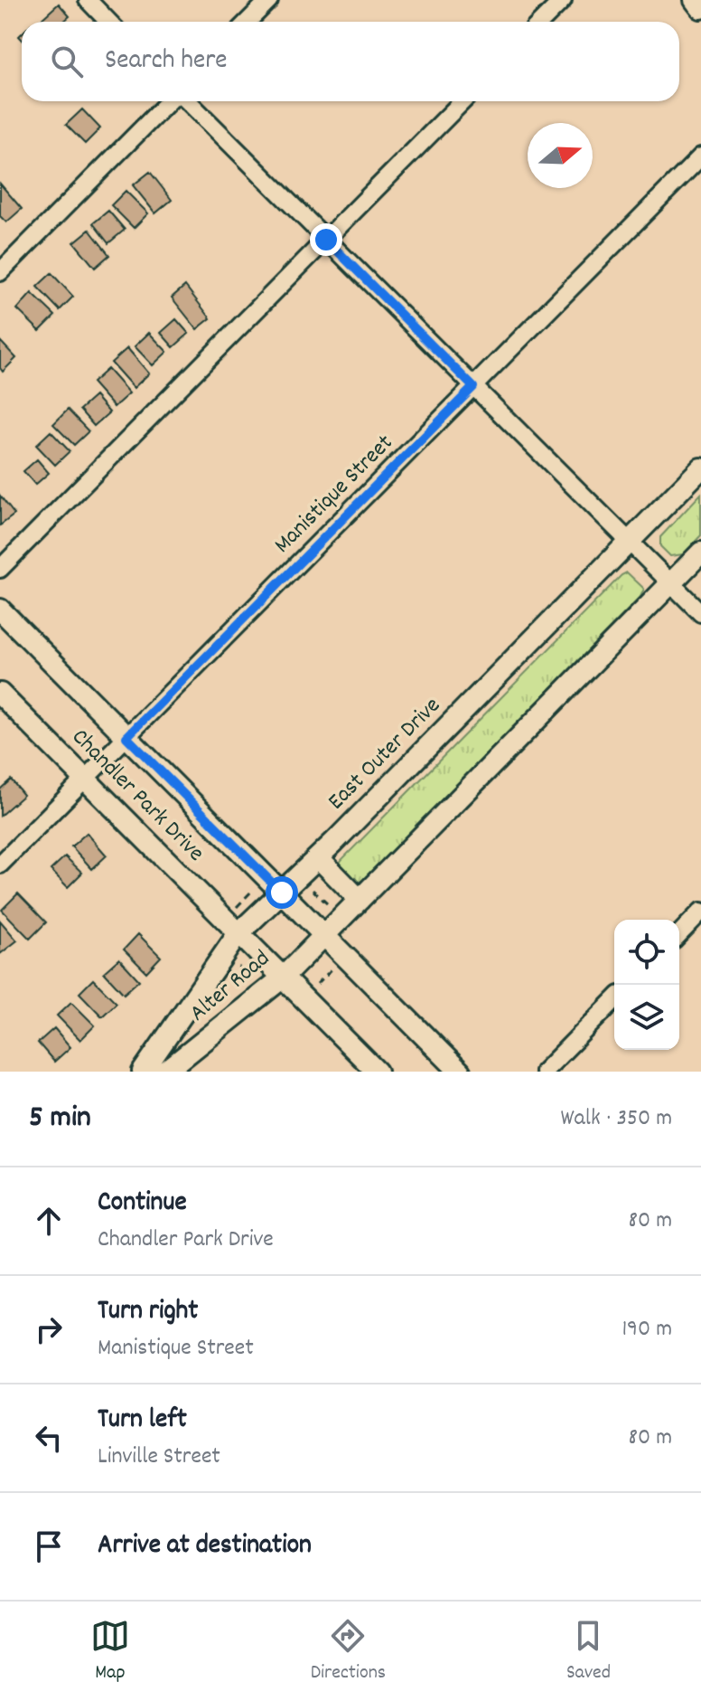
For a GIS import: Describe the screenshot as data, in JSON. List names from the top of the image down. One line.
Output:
{"streets":{"street":["Manistique Street","East Outer Drive","Chandler Park Drive","Alter Road"]},"crossings":[["Manistique Street","Chandler Park Drive"],["East Outer Drive","Chandler Park Drive"],["East Outer Drive","Alter Road"],["Chandler Park Drive","Alter Road"]],"north":"right","page":{"search":"Search here","heading":["5 min","Walk · 350 m"],"list":[["Continue","Chandler Park Drive","80 m"],["Turn right","Manistique Street","190 m"],["Turn left","Linville Street","80 m"],"Arrive at destination"],"nav":["Map","Directions","Saved"]}}
